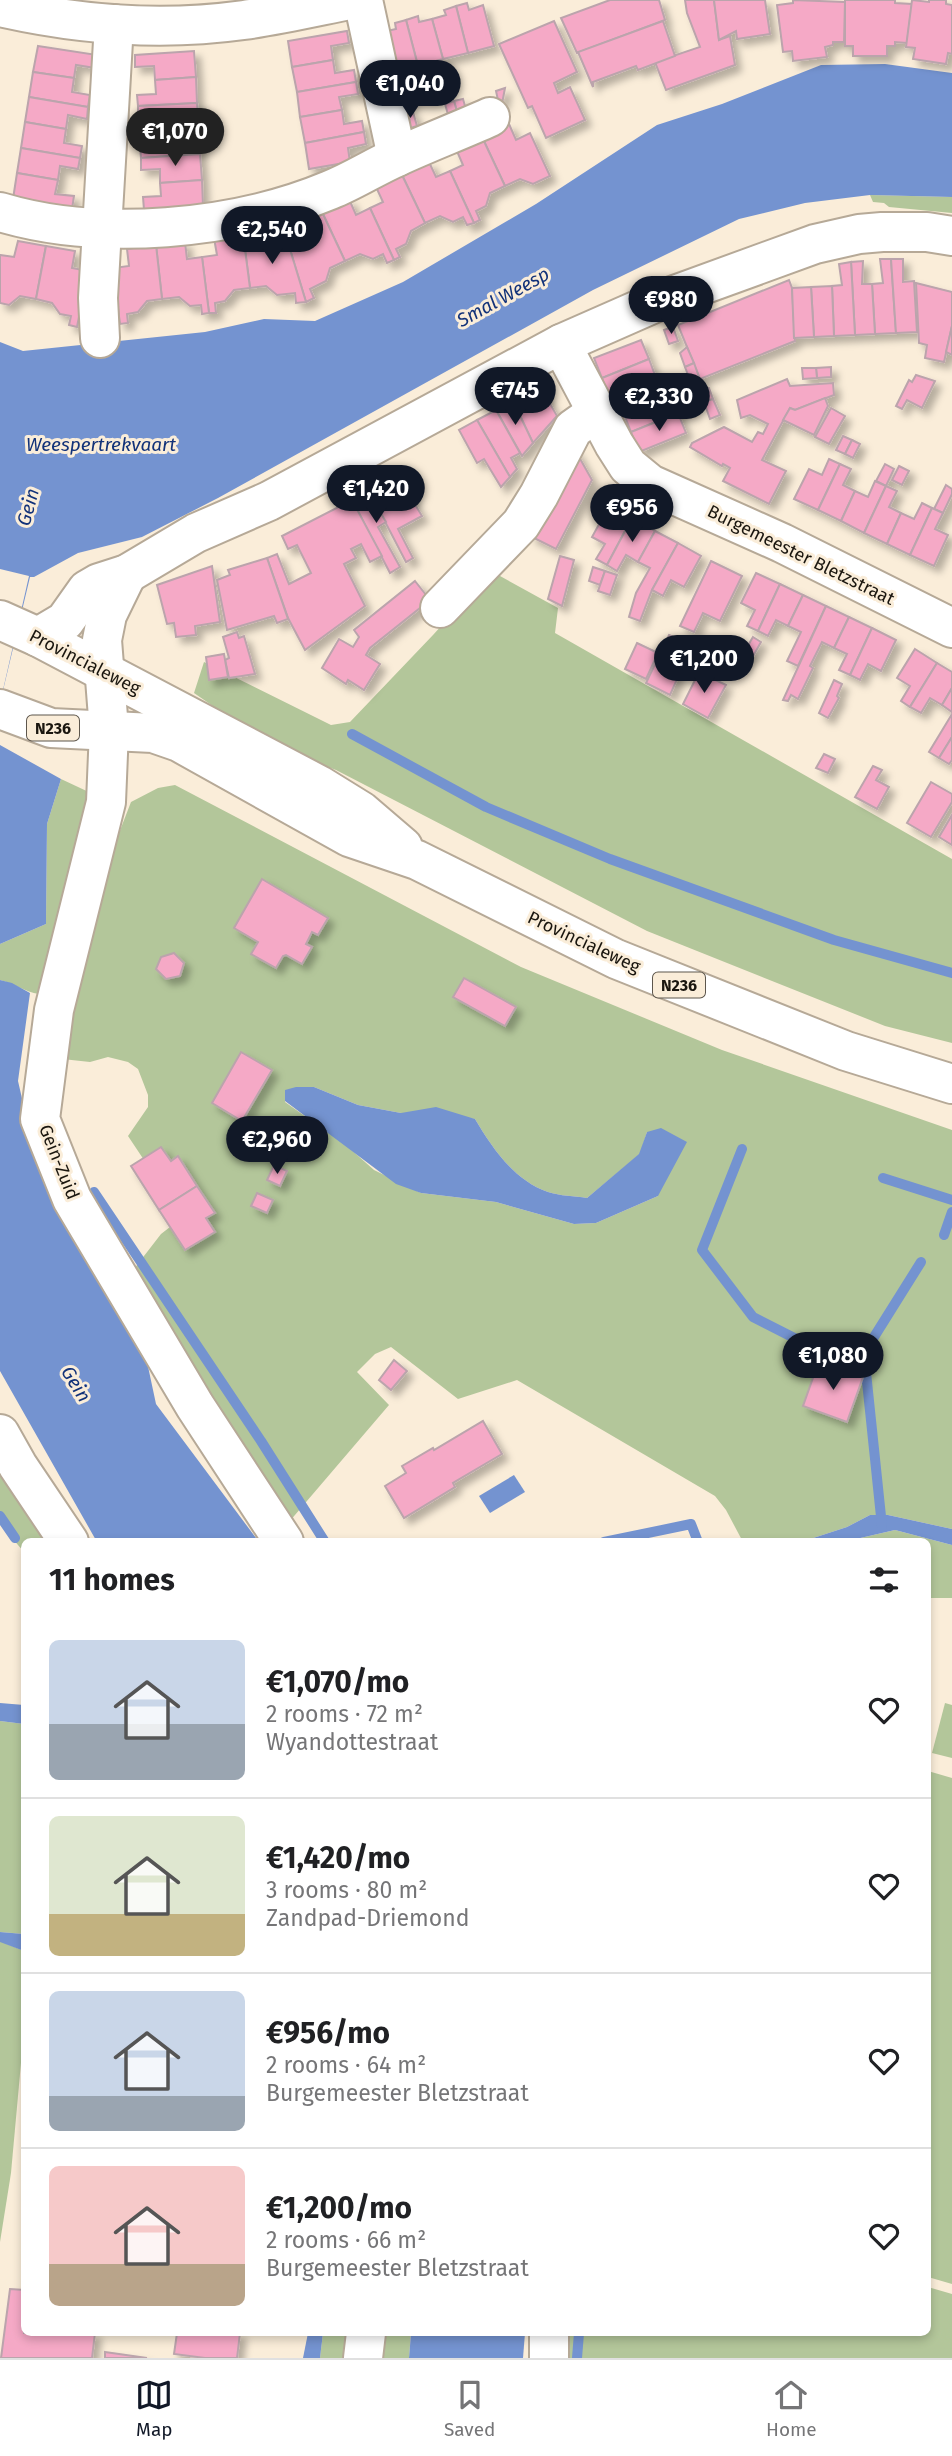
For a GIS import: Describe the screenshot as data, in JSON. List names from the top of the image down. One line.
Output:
{"streets":{"street":["Burgemeester Bletzstraat","Provincialeweg","N236","Gein-Zuid"]},"crossings":[["Provincialeweg","Gein-Zuid"]],"water":["Smal Weesp","Weespertrekvaart","Gein"],"page":{"price":["€1,040","€1,070","€2,540","€980","€745","€2,330","€1,420","€956","€1,200","€2,960","€1,080"],"heading":"11 homes","list":[{"name":"€1,070/mo","note":"2 rooms · 72 m² · Wyandottestraat"},{"name":"€1,420/mo","note":"3 rooms · 80 m² · Zandpad-Driemond"},{"name":"€956/mo","note":"2 rooms · 64 m² · Burgemeester Bletzstraat"},{"name":"€1,200/mo","note":"2 rooms · 66 m² · Burgemeester Bletzstraat"}],"tabs":["Map","Saved","Home"]}}
